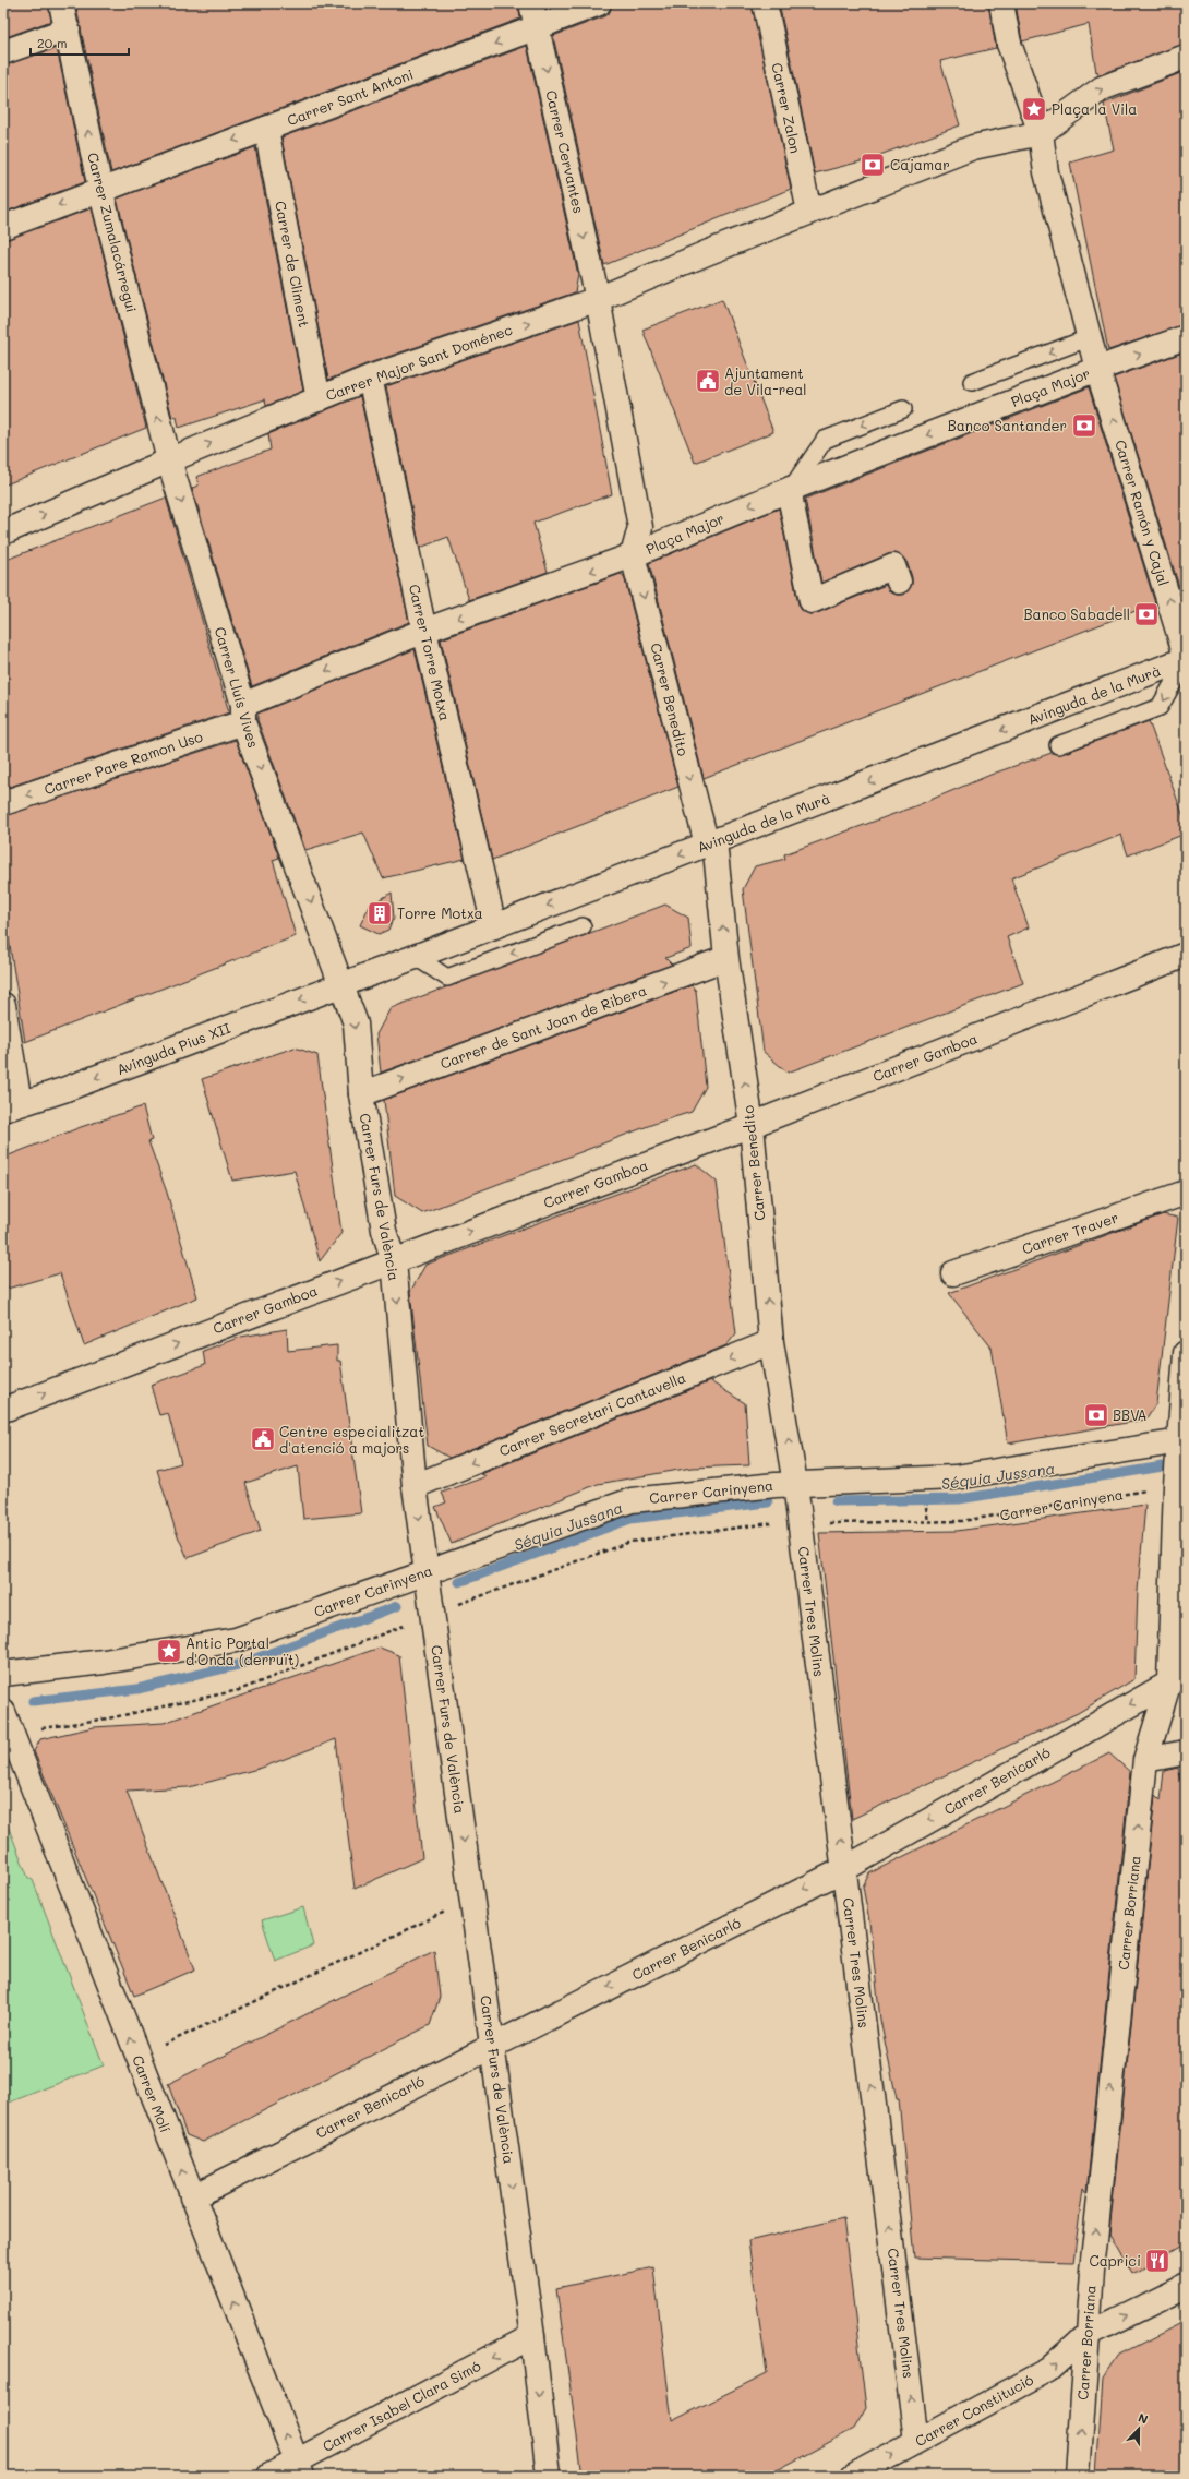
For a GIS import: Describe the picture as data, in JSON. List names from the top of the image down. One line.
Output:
{"streets":{"street":["Carrer Sant Antoni","Carrer Zalon","Carrer Cervantes","Carrer Zumalacárregui","Carrer de Climent","Carrer Major Sant Doménec","Plaça Major","Carrer Ramón y Cajal","Carrer Torre Motxa","Carrer Lluís Vives","Avinguda de la Murà","Carrer Benedito","Carrer Pare Ramon Uso","Carrer de Sant Joan de Ribera","Avinguda Pius XII","Carrer Gamboa","Carrer Furs de València","Carrer Traver","Carrer Secretari Cantavella","Carrer Carinyena","Carrer Tres Molins","Carrer Benicarló","Carrer Borriana","Carrer Molí","Carrer Isabel Clara Simó","Carrer Constitució"]},"crossings":[["Carrer Sant Antoni","Carrer Cervantes"],["Carrer Sant Antoni","Carrer Zumalacárregui"],["Carrer Sant Antoni","Carrer de Climent"],["Carrer Cervantes","Carrer Major Sant Doménec"],["Carrer Cervantes","Plaça Major"],["Carrer Zumalacárregui","Carrer Major Sant Doménec"],["Carrer Zumalacárregui","Carrer Lluís Vives"],["Carrer de Climent","Carrer Major Sant Doménec"],["Carrer Major Sant Doménec","Plaça Major"],["Carrer Major Sant Doménec","Carrer Torre Motxa"],["Carrer Major Sant Doménec","Carrer Lluís Vives"],["Plaça Major","Carrer Ramón y Cajal"],["Plaça Major","Carrer Benedito"],["Plaça Major","Carrer Pare Ramon Uso"],["Carrer Torre Motxa","Avinguda de la Murà"],["Carrer Torre Motxa","Carrer Pare Ramon Uso"],["Carrer Lluís Vives","Avinguda de la Murà"],["Carrer Lluís Vives","Carrer Pare Ramon Uso"],["Carrer Lluís Vives","Avinguda Pius XII"],["Carrer Lluís Vives","Carrer Furs de València"],["Avinguda de la Murà","Carrer Benedito"],["Avinguda de la Murà","Avinguda Pius XII"],["Avinguda de la Murà","Carrer Furs de València"],["Carrer Benedito","Carrer Pare Ramon Uso"],["Carrer Benedito","Carrer de Sant Joan de Ribera"],["Carrer Benedito","Carrer Gamboa"],["Carrer Benedito","Carrer Secretari Cantavella"],["Carrer Benedito","Carrer Carinyena"],["Carrer Benedito","Carrer Tres Molins"],["Carrer de Sant Joan de Ribera","Carrer Furs de València"],["Avinguda Pius XII","Carrer Furs de València"],["Carrer Gamboa","Carrer Furs de València"],["Carrer Furs de València","Carrer Secretari Cantavella"],["Carrer Furs de València","Carrer Carinyena"],["Carrer Furs de València","Carrer Benicarló"],["Carrer Furs de València","Carrer Isabel Clara Simó"],["Carrer Carinyena","Carrer Tres Molins"],["Carrer Carinyena","Carrer Borriana"],["Carrer Carinyena","Carrer Molí"],["Carrer Tres Molins","Carrer Benicarló"],["Carrer Tres Molins","Carrer Constitució"],["Carrer Benicarló","Carrer Borriana"],["Carrer Benicarló","Carrer Molí"],["Carrer Borriana","Carrer Constitució"],["Carrer Molí","Carrer Isabel Clara Simó"]],"one_way":["Carrer Sant Antoni","Carrer Cervantes","Carrer Zumalacárregui","Carrer Major Sant Doménec","Plaça Major","Carrer Ramón y Cajal","Carrer Lluís Vives","Avinguda de la Murà","Carrer Pare Ramon Uso","Carrer de Sant Joan de Ribera","Avinguda Pius XII","Carrer Gamboa","Carrer Furs de València","Carrer Secretari Cantavella","Carrer Tres Molins","Carrer Benicarló","Carrer Borriana","Carrer Molí","Carrer Isabel Clara Simó","Carrer Constitució"],"water":["Séquia Jussana"],"places":{"place":["Plaça la Vila","Antic Portal d'Onda (derruït)"],"bank":["Cajamar","Banco Santander","Banco Sabadell","BBVA"],"public building":["Ajuntament de Vila-real","Centre especialitzat d'atenció a majors"],"building":["Torre Motxa"],"restaurant":["Caprici"]},"scale_bar":"20 m","north":"top"}
